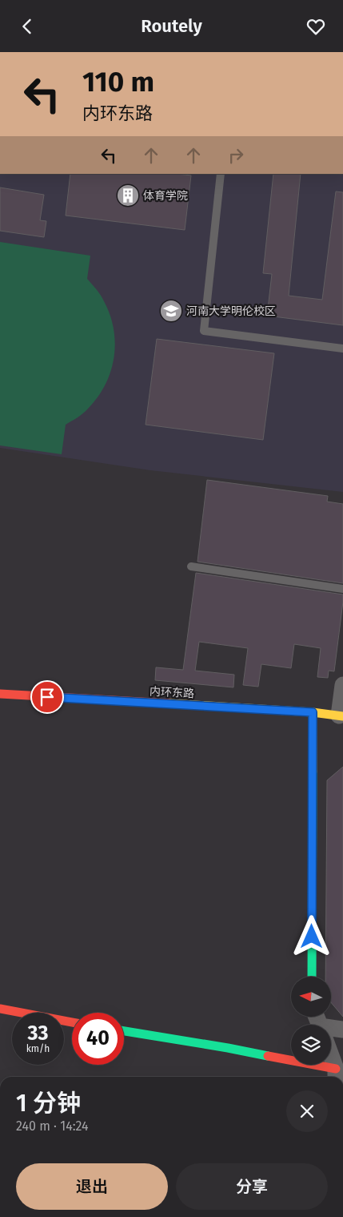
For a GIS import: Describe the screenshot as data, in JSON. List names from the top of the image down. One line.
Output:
{"streets":{"street":["内环东路"]},"places":{"building":["体育学院"],"school or university":["河南大学明伦校区"]},"north":"left","page":{"header":"Routely","turn":["110 m","内环东路"],"speed":"33 km/h","limit":"40","heading":["1 分钟","240 m · 14:24"],"buttons":["退出","分享"]}}
